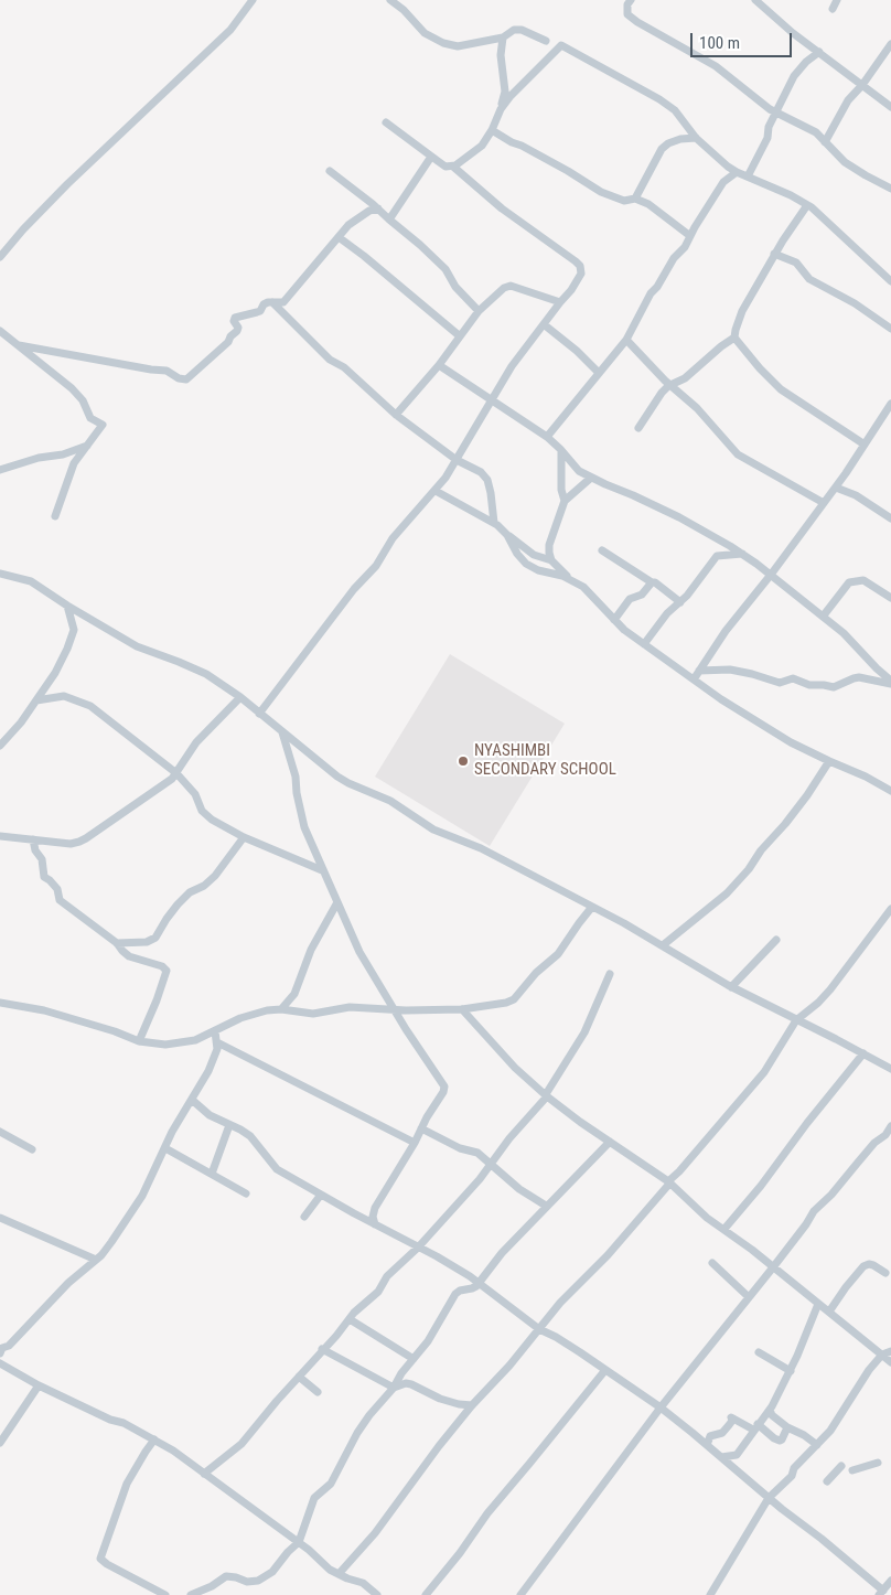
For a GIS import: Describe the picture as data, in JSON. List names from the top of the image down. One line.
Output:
{"places":["NYASHIMBI SECONDARY SCHOOL"],"scale_bar":"100 m"}
